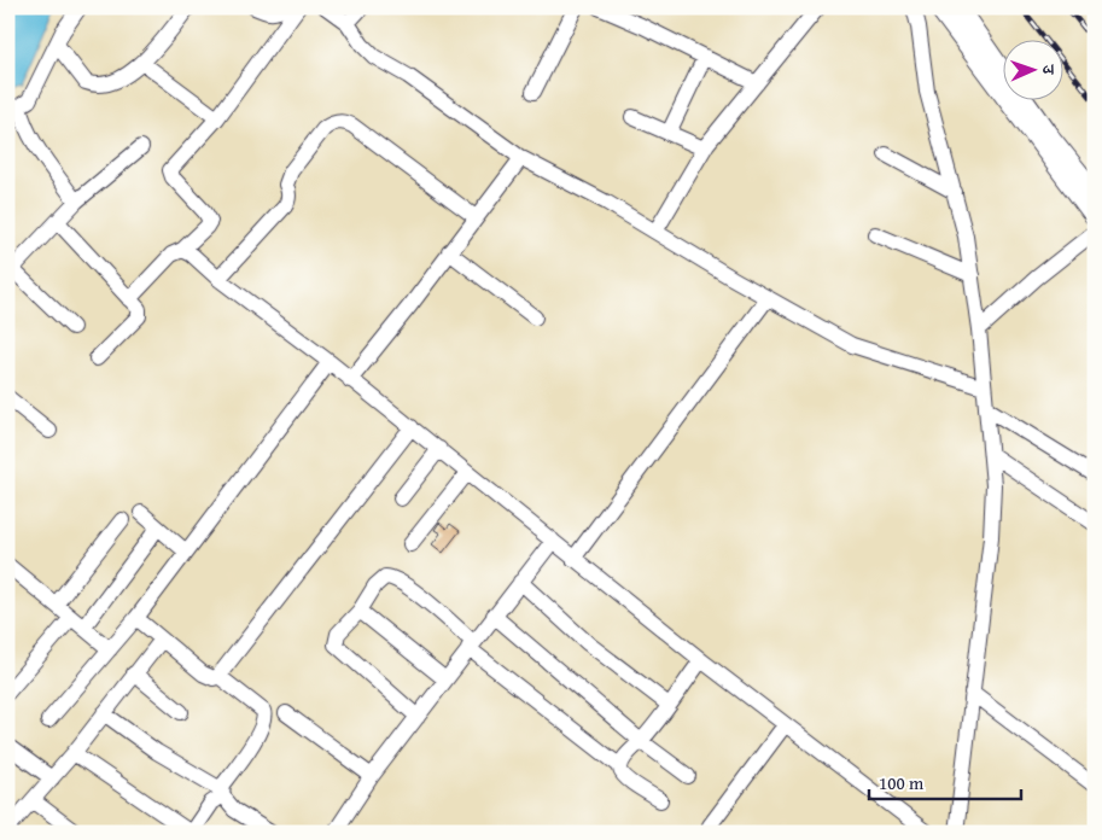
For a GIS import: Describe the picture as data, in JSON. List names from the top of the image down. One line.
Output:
{"scale_bar":"100 m","north":"right"}
